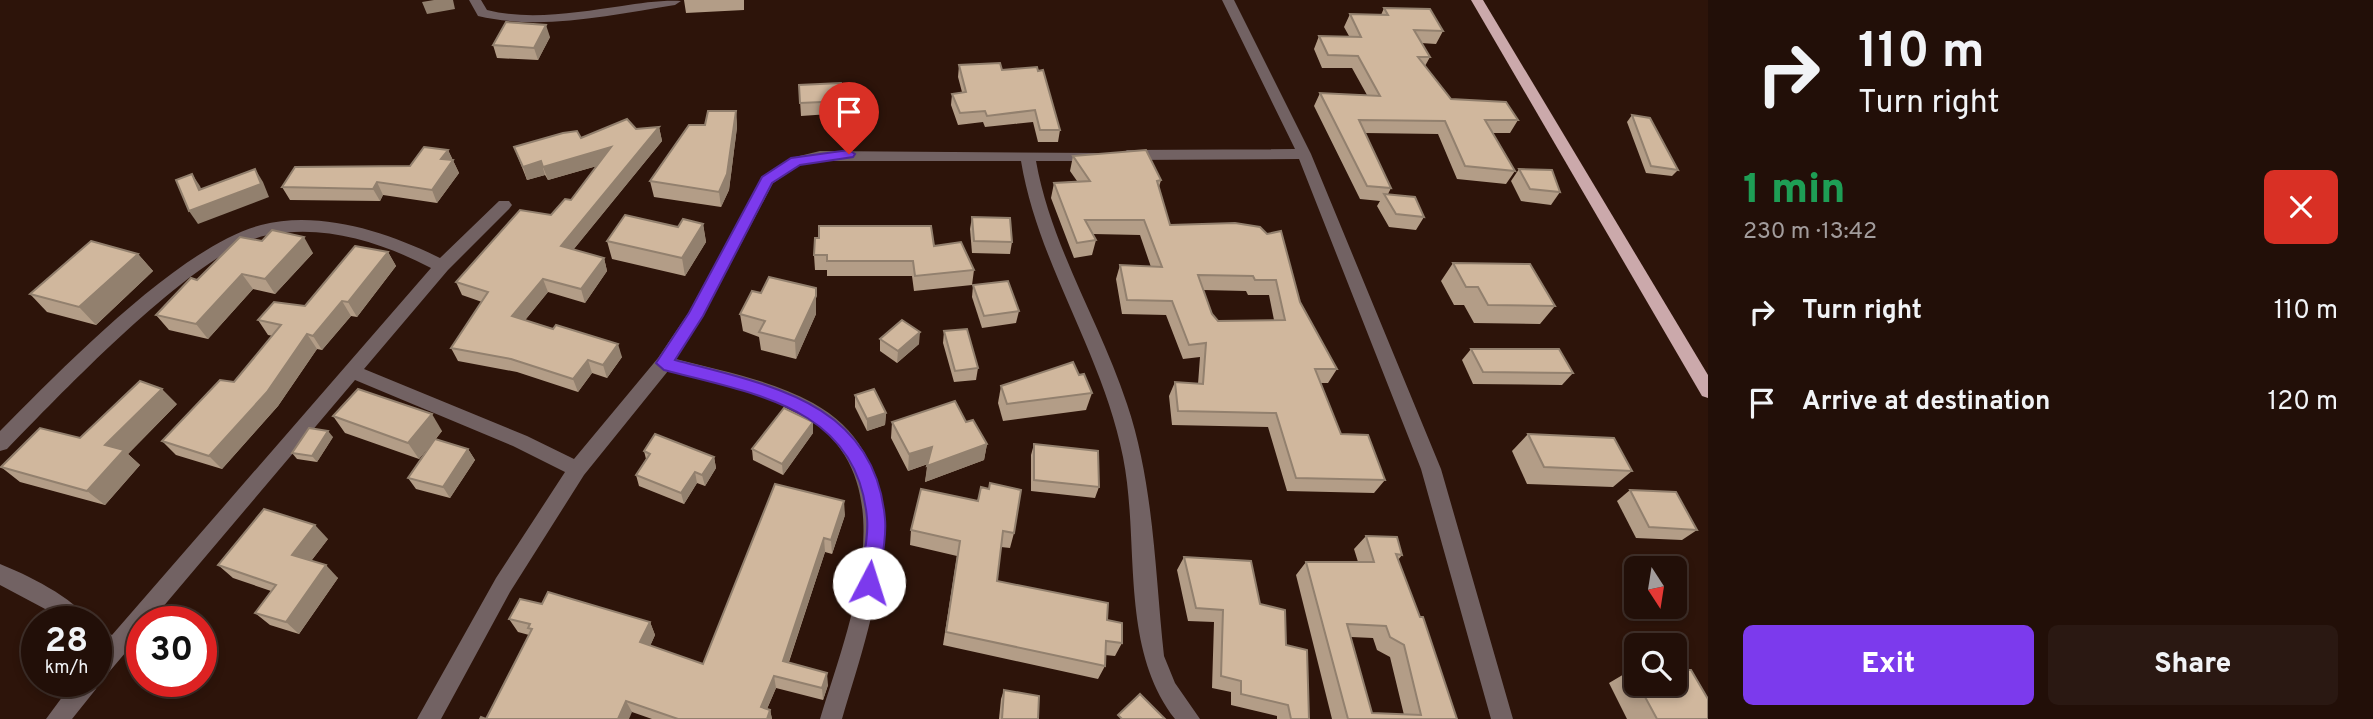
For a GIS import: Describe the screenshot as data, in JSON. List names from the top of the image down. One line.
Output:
{"north":"bottom","page":{"turn":["110 m","Turn right"],"heading":["1 min","230 m · 13:42"],"list":[{"name":"Turn right","value":"110 m"},{"name":"Arrive at destination","value":"120 m"}],"speed":"28 km/h","limit":"30","buttons":["Exit","Share"]}}
